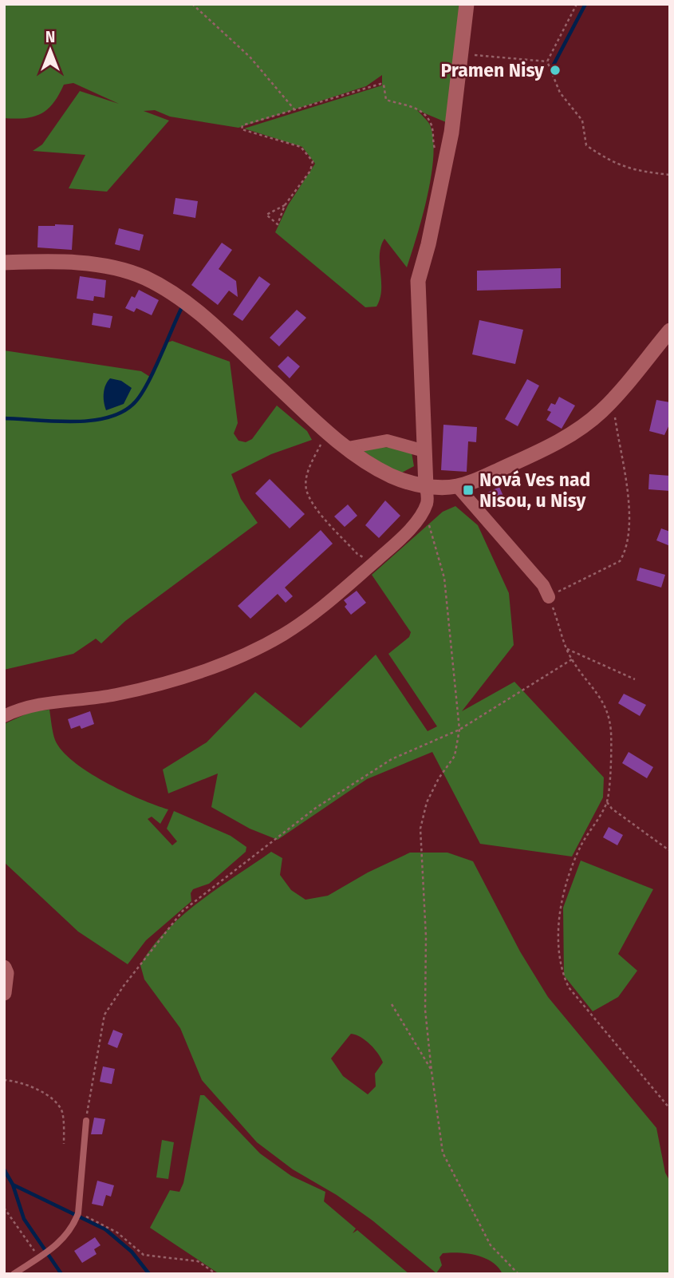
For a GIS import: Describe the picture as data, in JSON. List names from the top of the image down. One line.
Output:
{"places":{"other":["Pramen Nisy"],"transit":["Nová Ves nad Nisou, u Nisy"]},"north":"top"}
